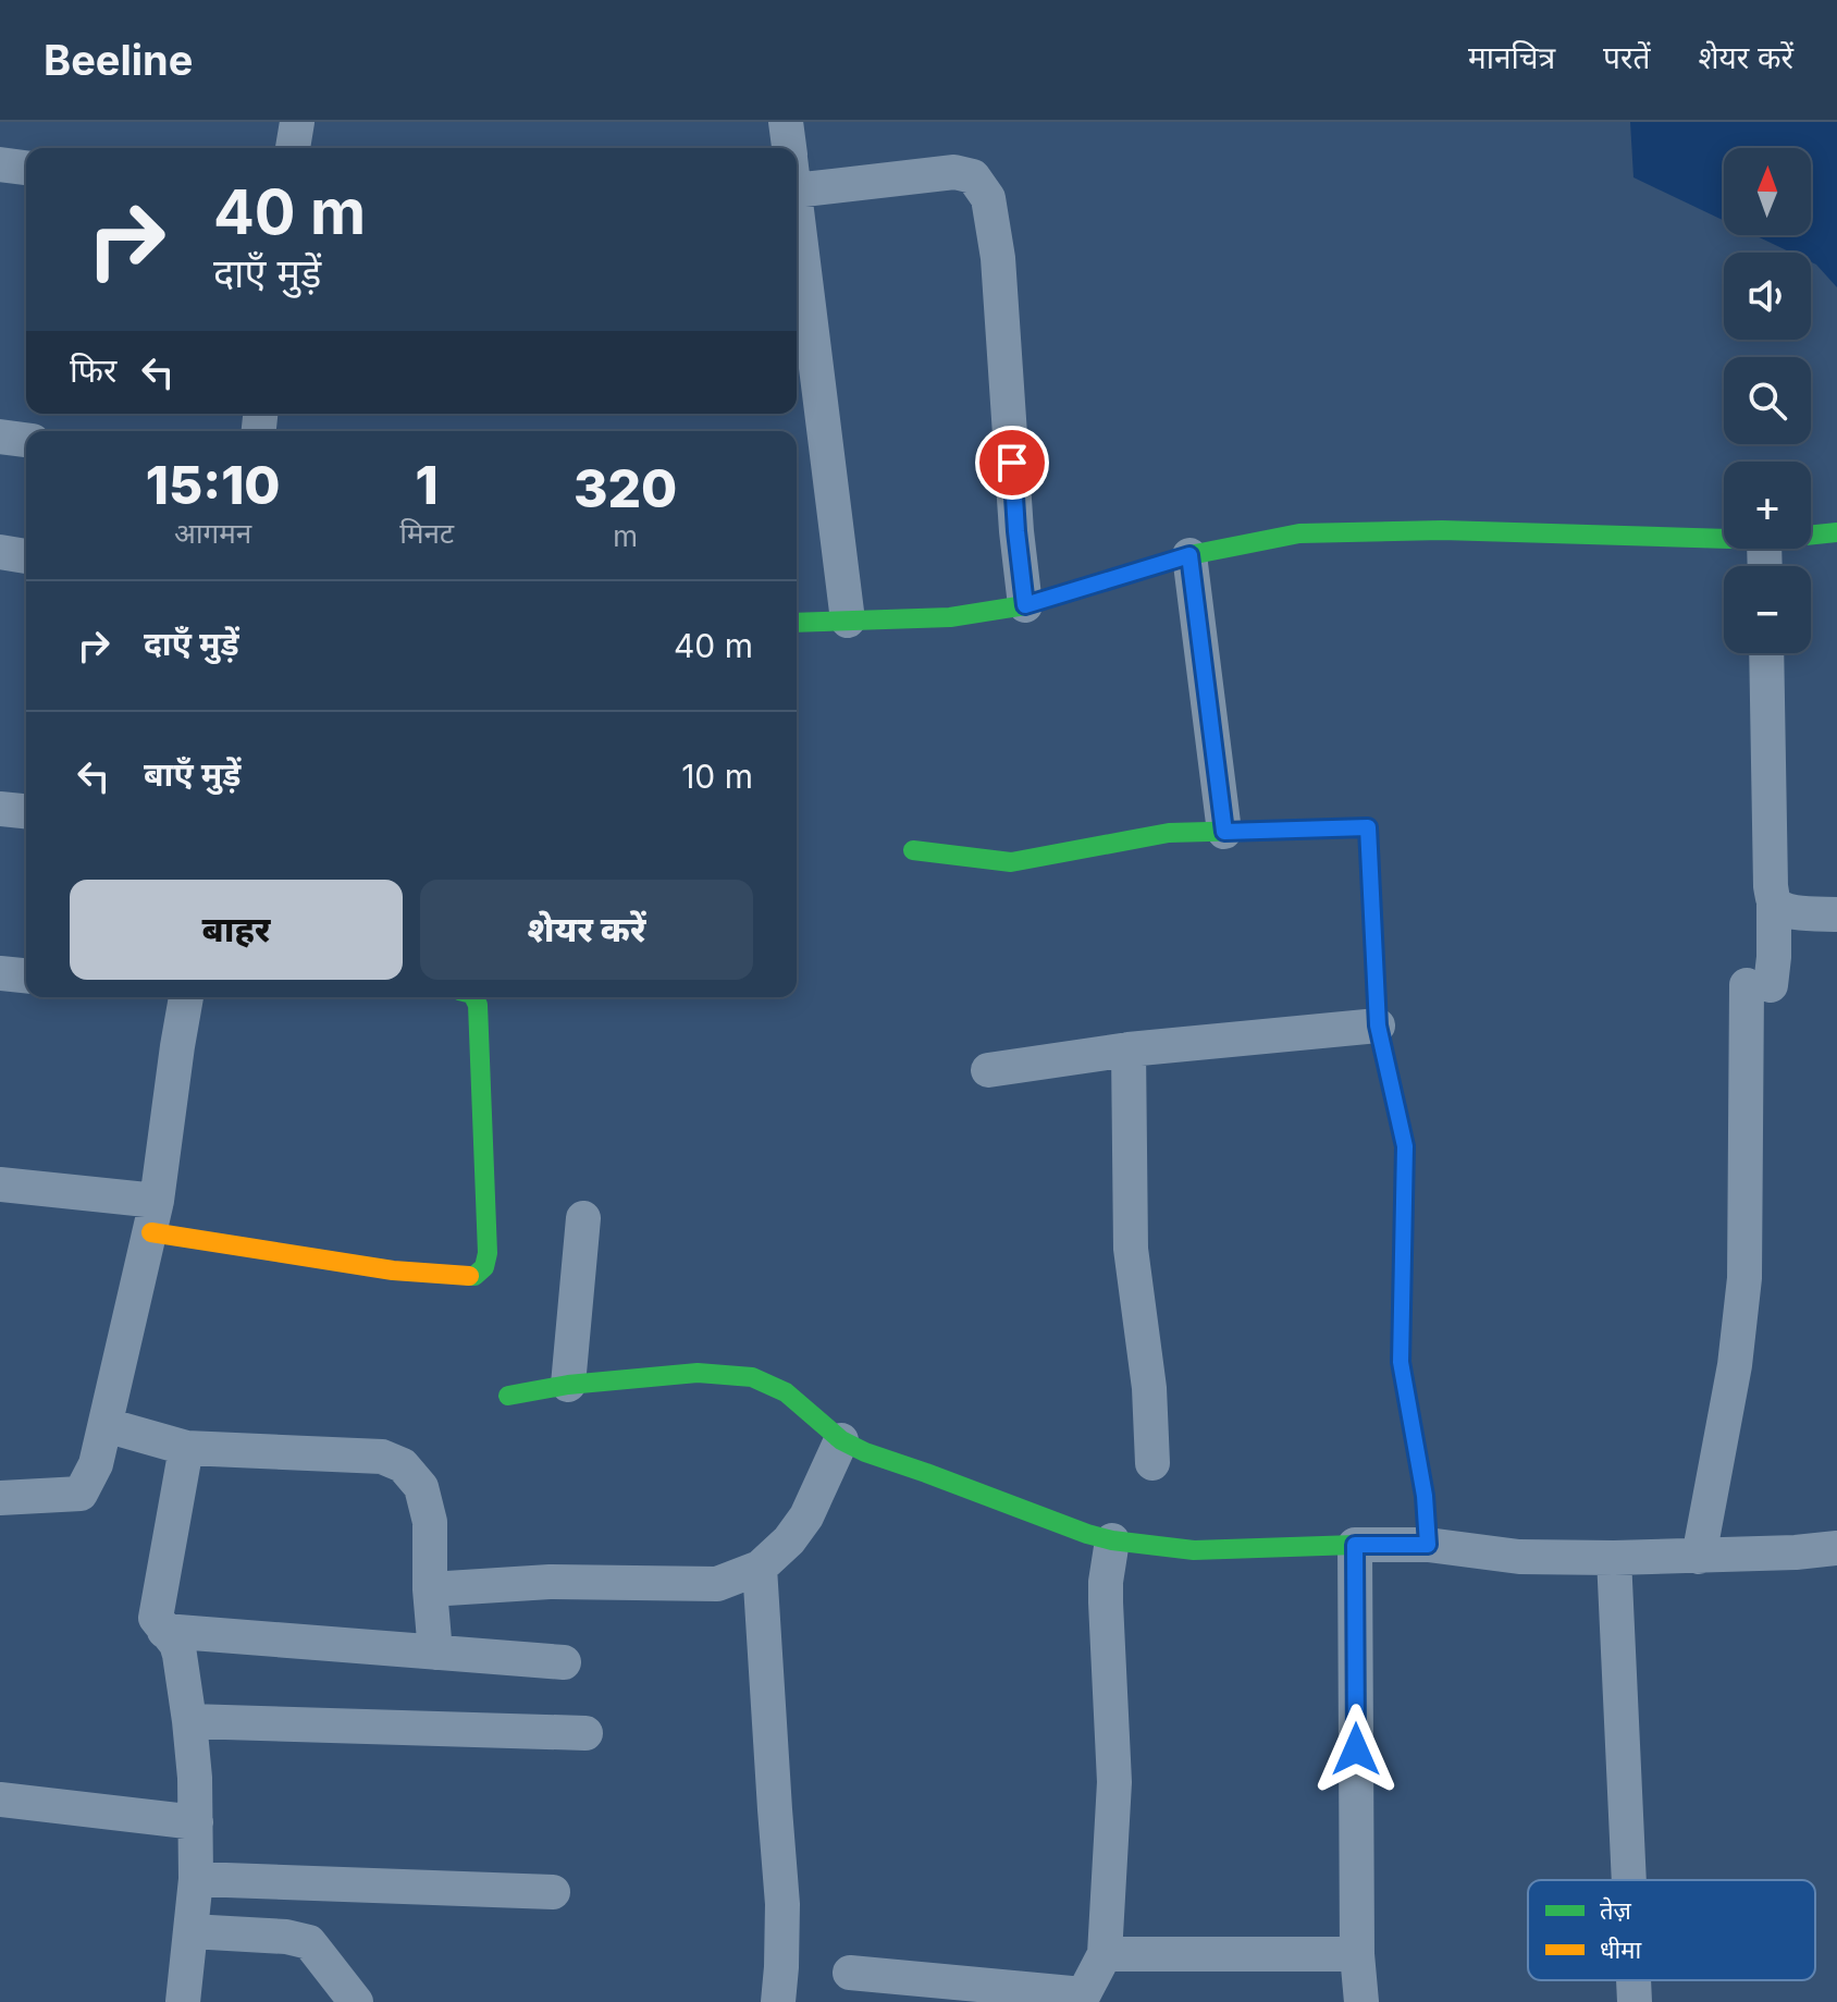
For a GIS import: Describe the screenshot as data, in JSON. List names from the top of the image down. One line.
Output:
{"legend":["तेज़","धीमा"],"north":"top","page":{"header":"Beeline","nav":["मानचित्र","परतें","शेयर करें"],"map_buttons":["+","−"],"turn":["40 m","दाएँ मुड़ें"],"then":"फिर","eta":["15:10","आगमन","1","मिनट","320","m"],"list":[{"name":"दाएँ मुड़ें","value":"40 m"},{"name":"बाएँ मुड़ें","value":"10 m"}],"buttons":["बाहर","शेयर करें"]}}
